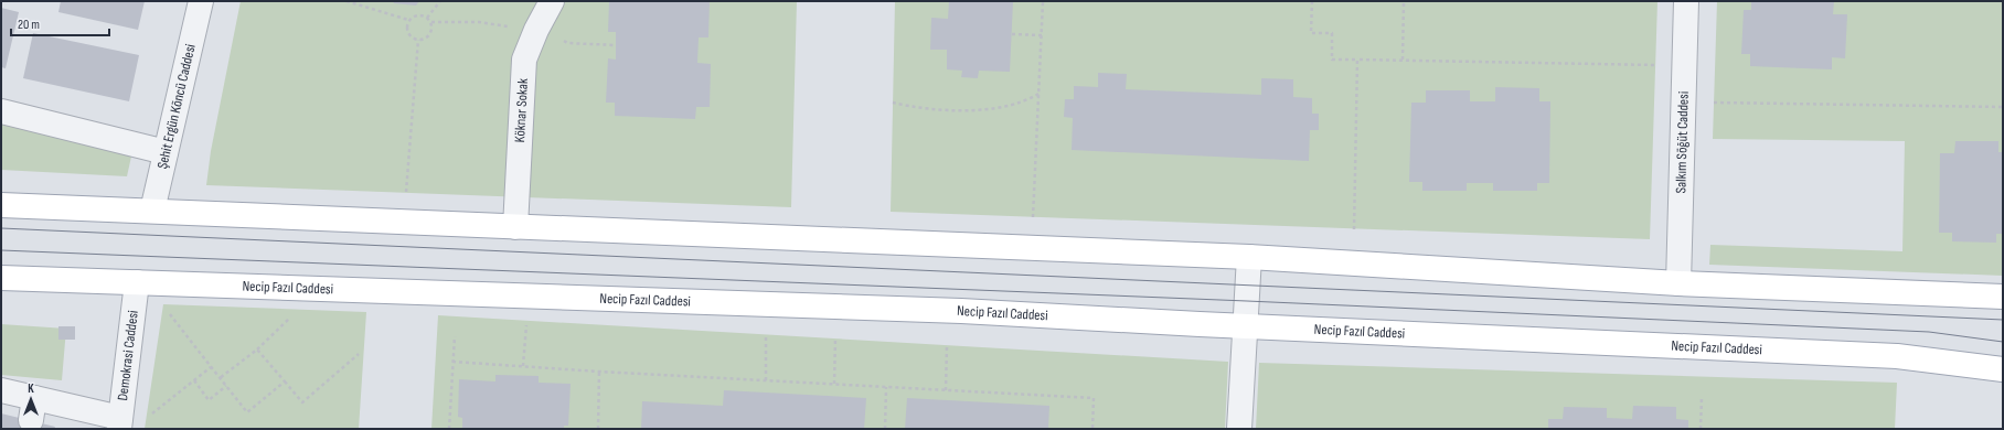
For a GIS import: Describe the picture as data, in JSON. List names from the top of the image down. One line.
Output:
{"streets":{"main road":["Necip Fazıl Caddesi"],"street":["Şehit Ergün Köncü Caddesi","Köknar Sokak","Salkım Söğüt Caddesi","Demokrasi Caddesi"]},"crossings":[["Necip Fazıl Caddesi","Demokrasi Caddesi"]],"scale_bar":"20 m","north":"top"}
